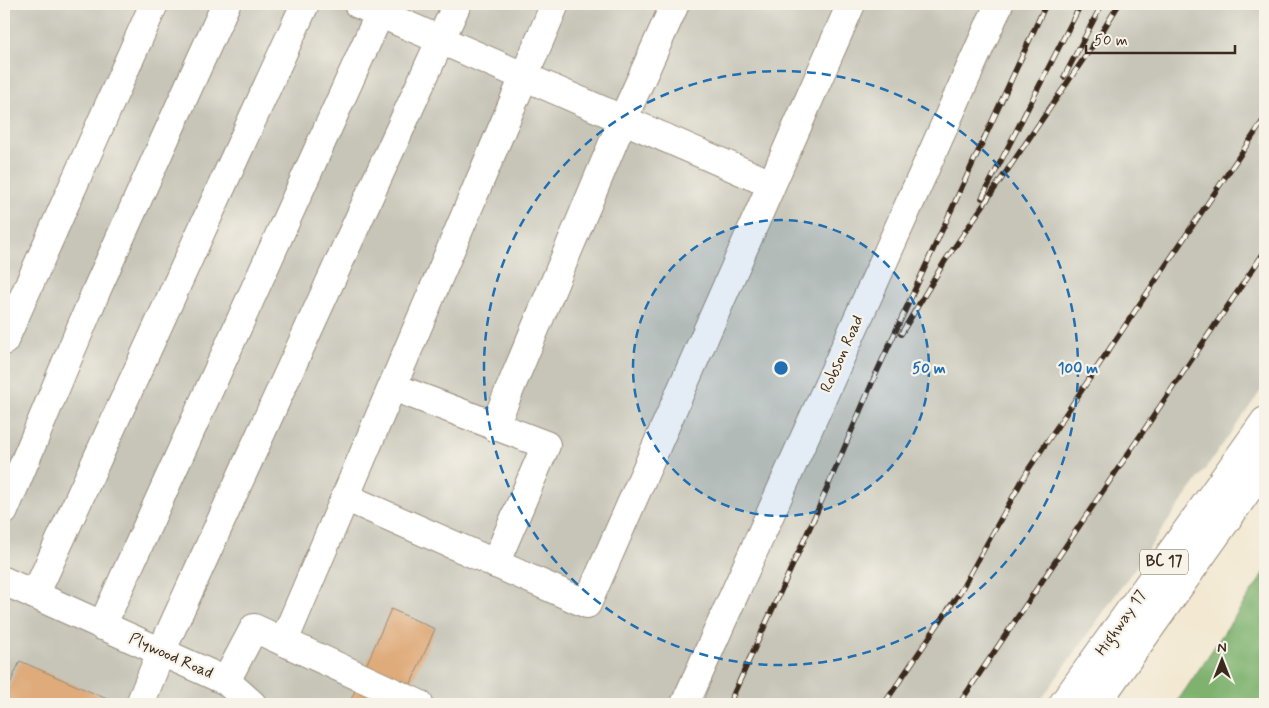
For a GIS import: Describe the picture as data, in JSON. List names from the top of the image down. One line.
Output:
{"streets":{"main road":["Robson Road","BC 17","Highway 17","Plywood Road"]},"scale_bar":"50 m","north":"top","rings":["50 m","100 m"]}
